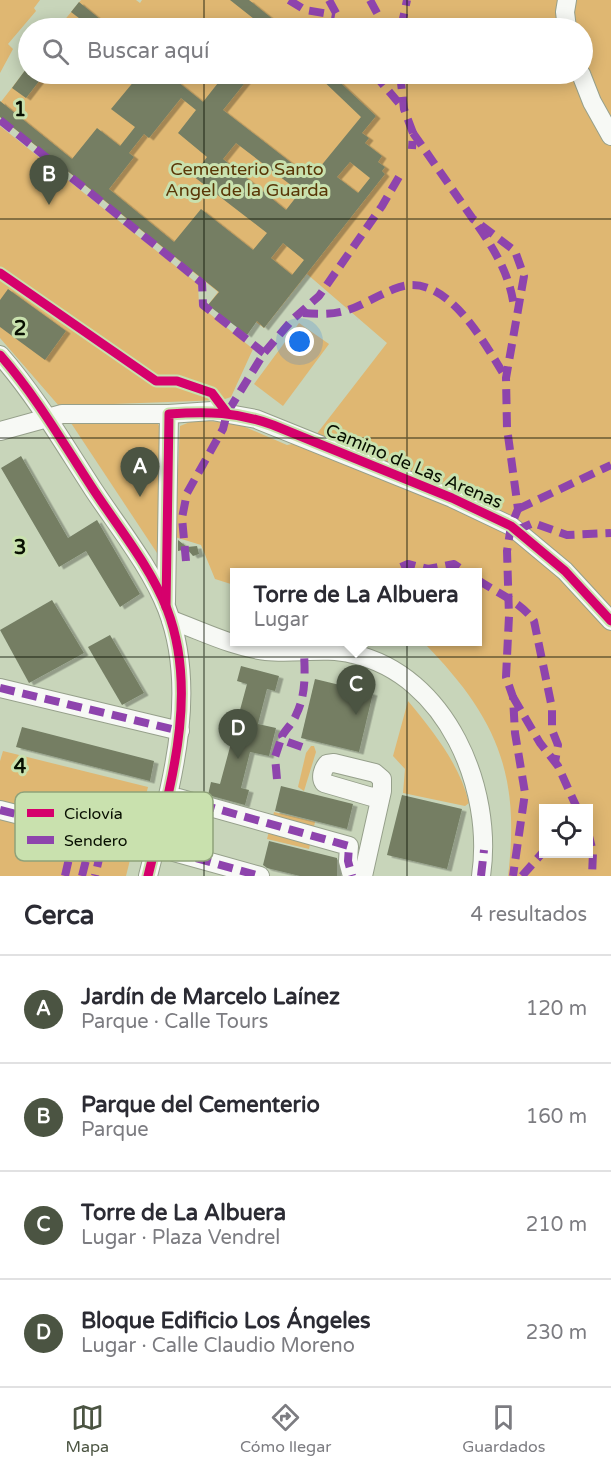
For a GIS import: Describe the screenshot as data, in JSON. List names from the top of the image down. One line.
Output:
{"streets":{"street":["Camino de Las Arenas"]},"parks":["Cementerio Santo Angel de la Guarda"],"legend":["Ciclovía","Sendero"],"page":{"search":"Buscar aquí","pins":["B","A","C","D"],"popup":["Torre de La Albuera","Lugar"],"heading":["Cerca","4 resultados"],"list":[{"mark":"A","name":"Jardín de Marcelo Laínez","note":"Parque · Calle Tours","value":"120 m"},{"mark":"B","name":"Parque del Cementerio","note":"Parque","value":"160 m"},{"mark":"C","name":"Torre de La Albuera","note":"Lugar · Plaza Vendrel","value":"210 m"},{"mark":"D","name":"Bloque Edificio Los Ángeles","note":"Lugar · Calle Claudio Moreno","value":"230 m"}],"nav":["Mapa","Cómo llegar","Guardados"]},"grid":{"rows":["1","2","3","4"]}}
